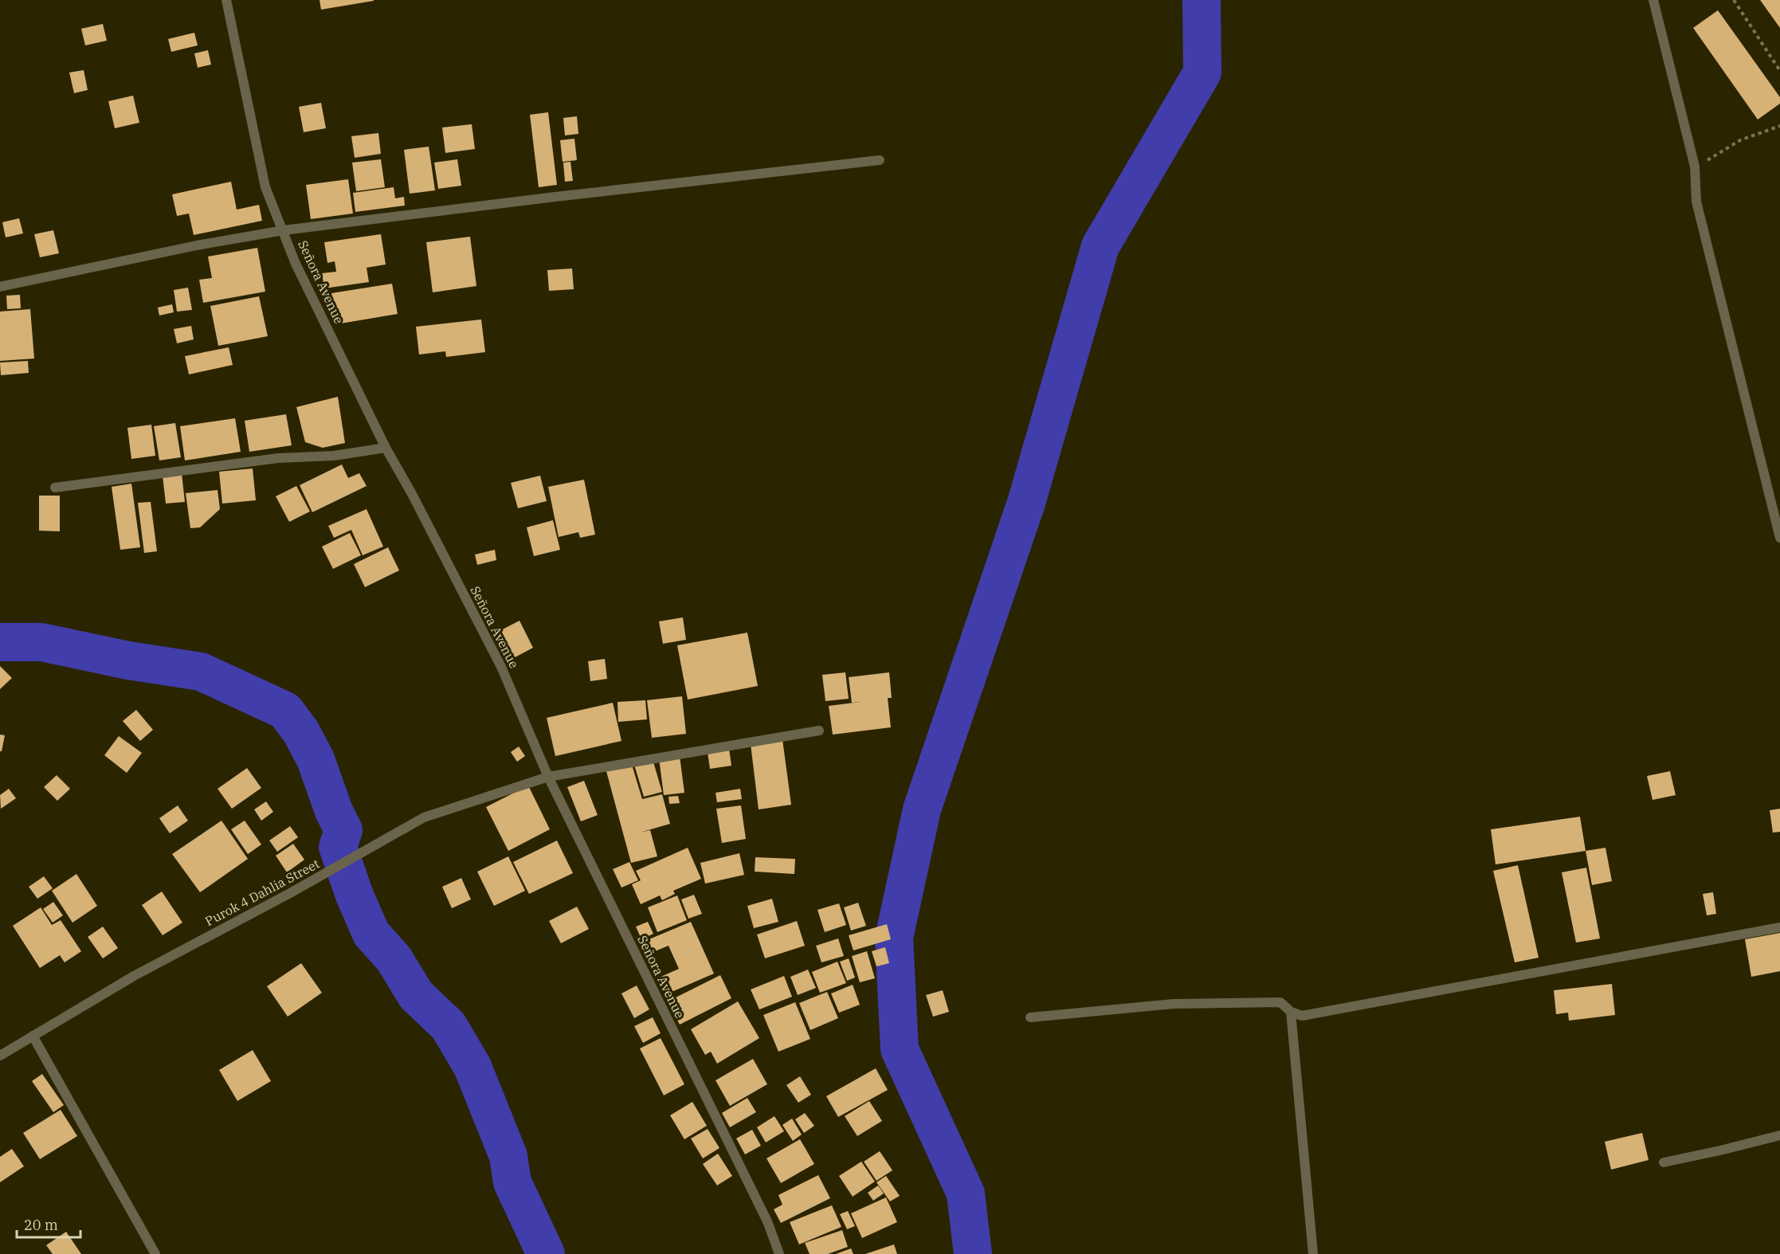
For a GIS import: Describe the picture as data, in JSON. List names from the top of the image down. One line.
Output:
{"streets":{"street":["Señora Avenue","Purok 4 Dahlia Street"]},"crossings":[["Señora Avenue","Purok 4 Dahlia Street"]],"scale_bar":"20 m"}
